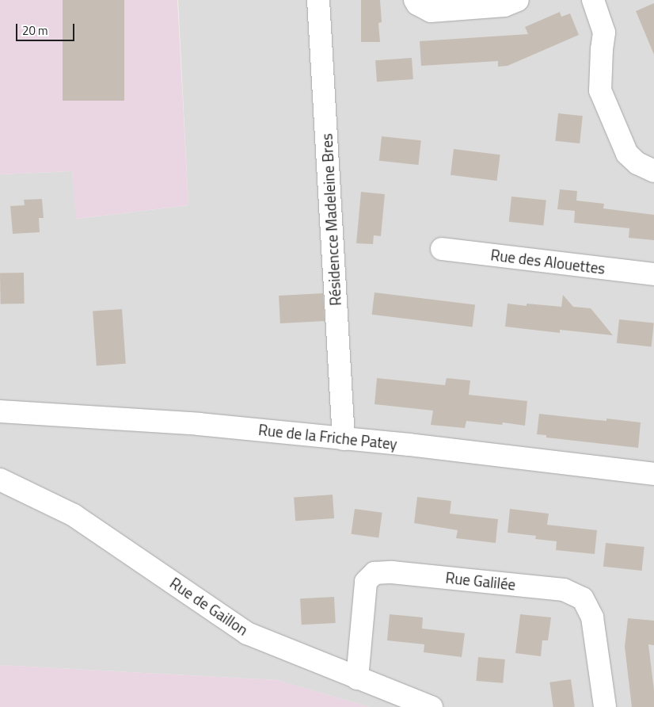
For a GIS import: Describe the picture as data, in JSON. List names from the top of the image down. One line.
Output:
{"streets":{"street":["Résidencce Madeleine Bres","Rue des Alouettes","Rue de la Friche Patey","Rue Galilée","Rue de Gaillon"]},"crossings":[["Résidencce Madeleine Bres","Rue de la Friche Patey"],["Rue Galilée","Rue de Gaillon"]],"scale_bar":"20 m"}
